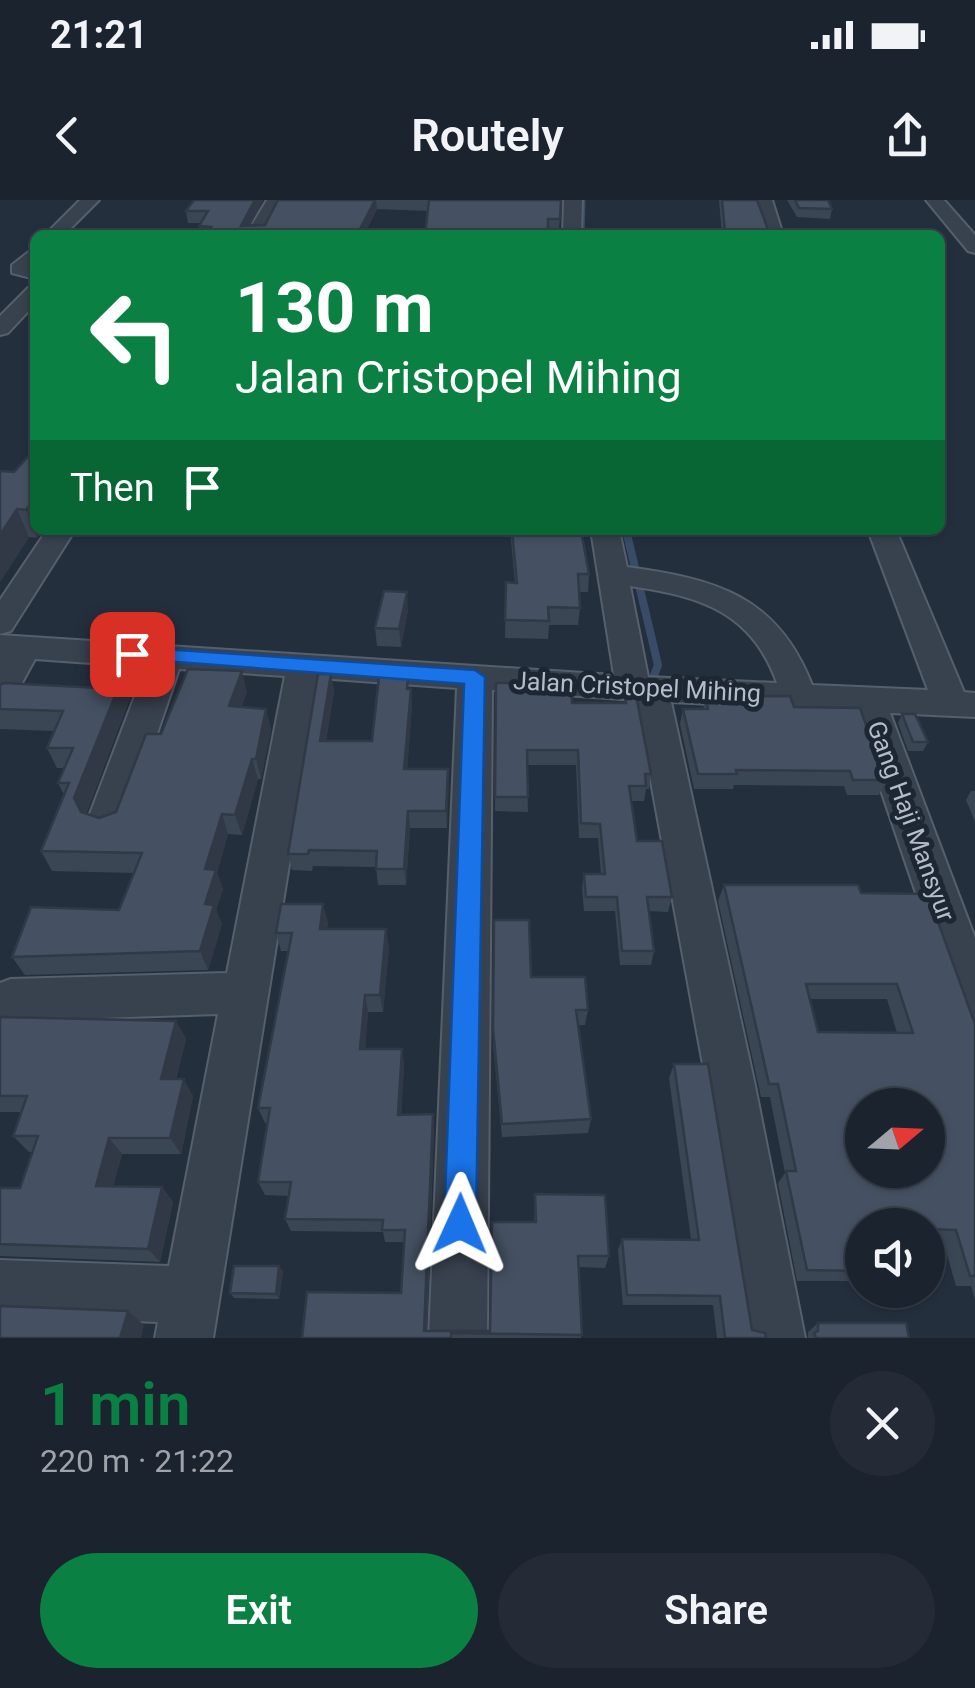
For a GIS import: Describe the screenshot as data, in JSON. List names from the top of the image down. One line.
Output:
{"streets":{"street":["Jalan Cristopel Mihing","Gang Haji Mansyur"]},"crossings":[["Jalan Cristopel Mihing","Gang Haji Mansyur"]],"north":"right","page":{"status":"21:21","header":"Routely","turn":["130 m","Jalan Cristopel Mihing"],"then":"Then","heading":["1 min","220 m · 21:22"],"buttons":["Exit","Share"]}}
